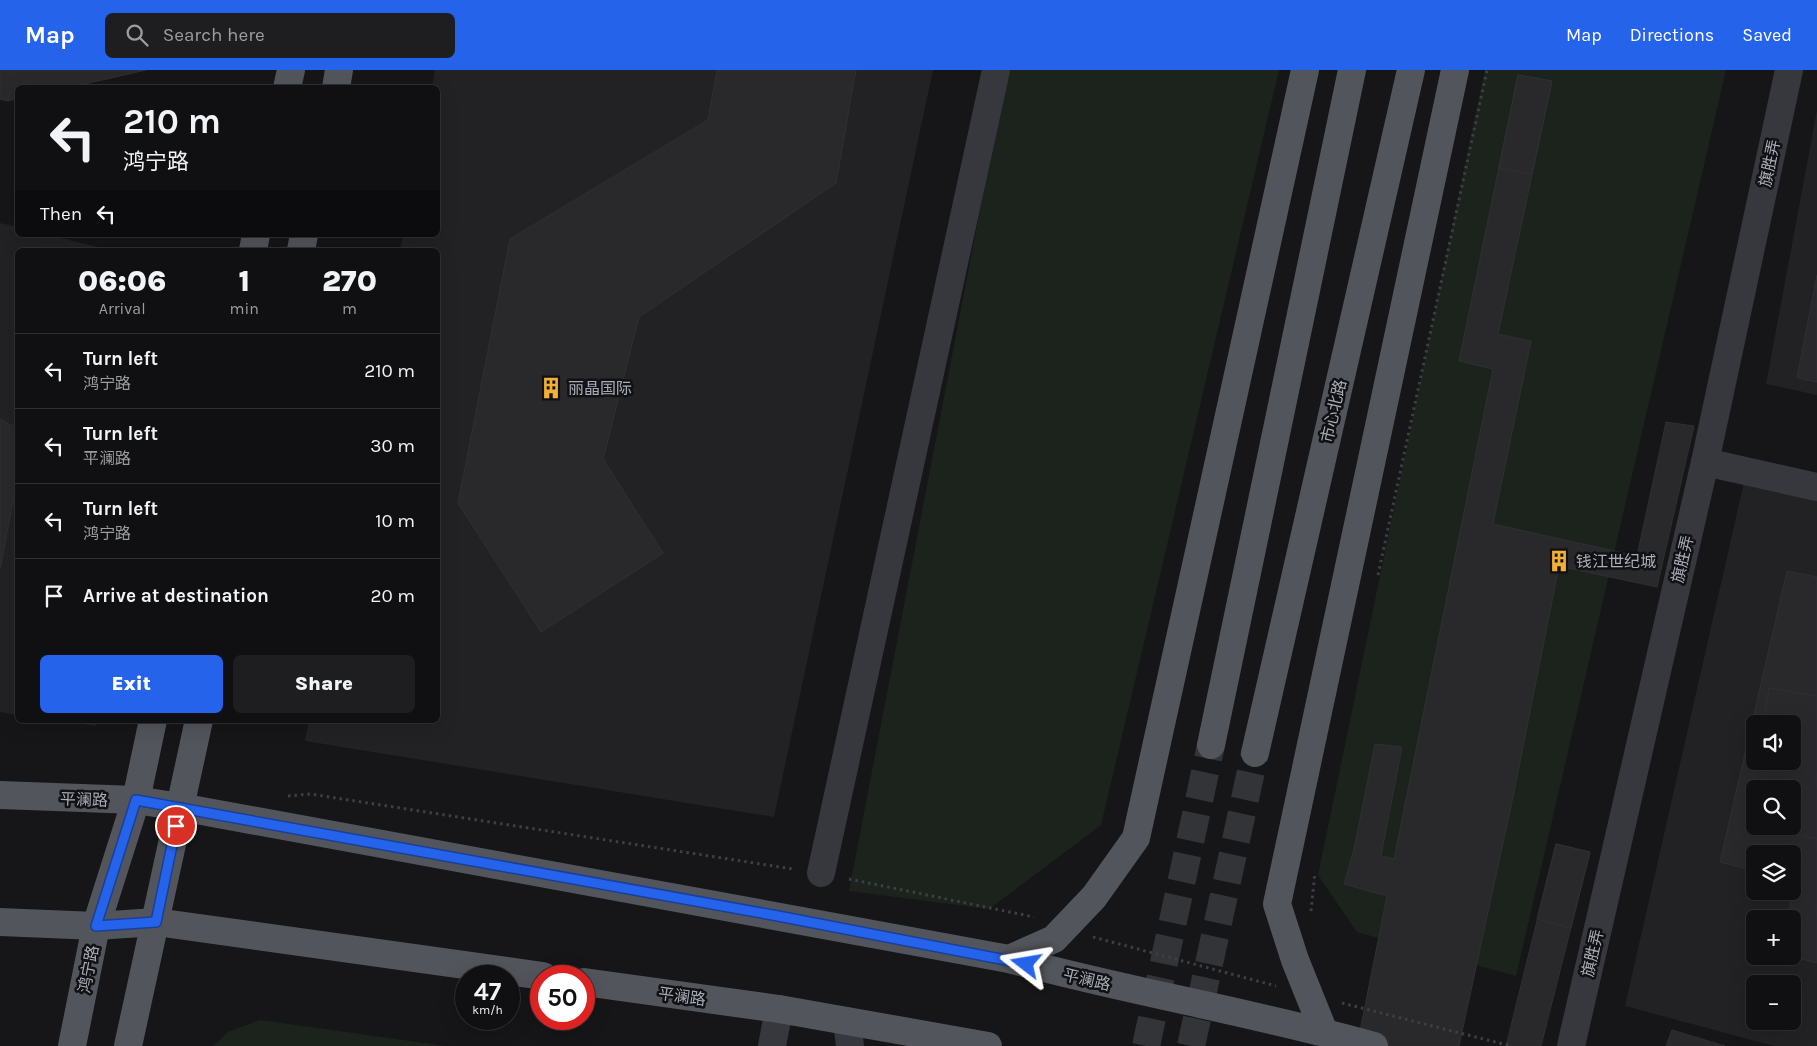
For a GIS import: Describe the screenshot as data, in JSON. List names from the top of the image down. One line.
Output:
{"streets":{"main road":["市心北路","平澜路","鸿宁路"],"street":["旗胜弄"]},"crossings":[["平澜路","鸿宁路"]],"places":{"building":["丽晶国际","钱江世纪城"]},"page":{"header":"Map","search":"Search here","nav":["Map","Directions","Saved"],"turn":["210 m","鸿宁路"],"then":"Then","eta":["06:06","Arrival","1","min","270","m"],"list":[{"name":"Turn left","note":"鸿宁路","value":"210 m"},{"name":"Turn left","note":"平澜路","value":"30 m"},{"name":"Turn left","note":"鸿宁路","value":"10 m"},{"name":"Arrive at destination","value":"20 m"}],"buttons":["Exit","Share"],"map_buttons":["+","−"],"speed":"47 km/h","limit":"50"}}
